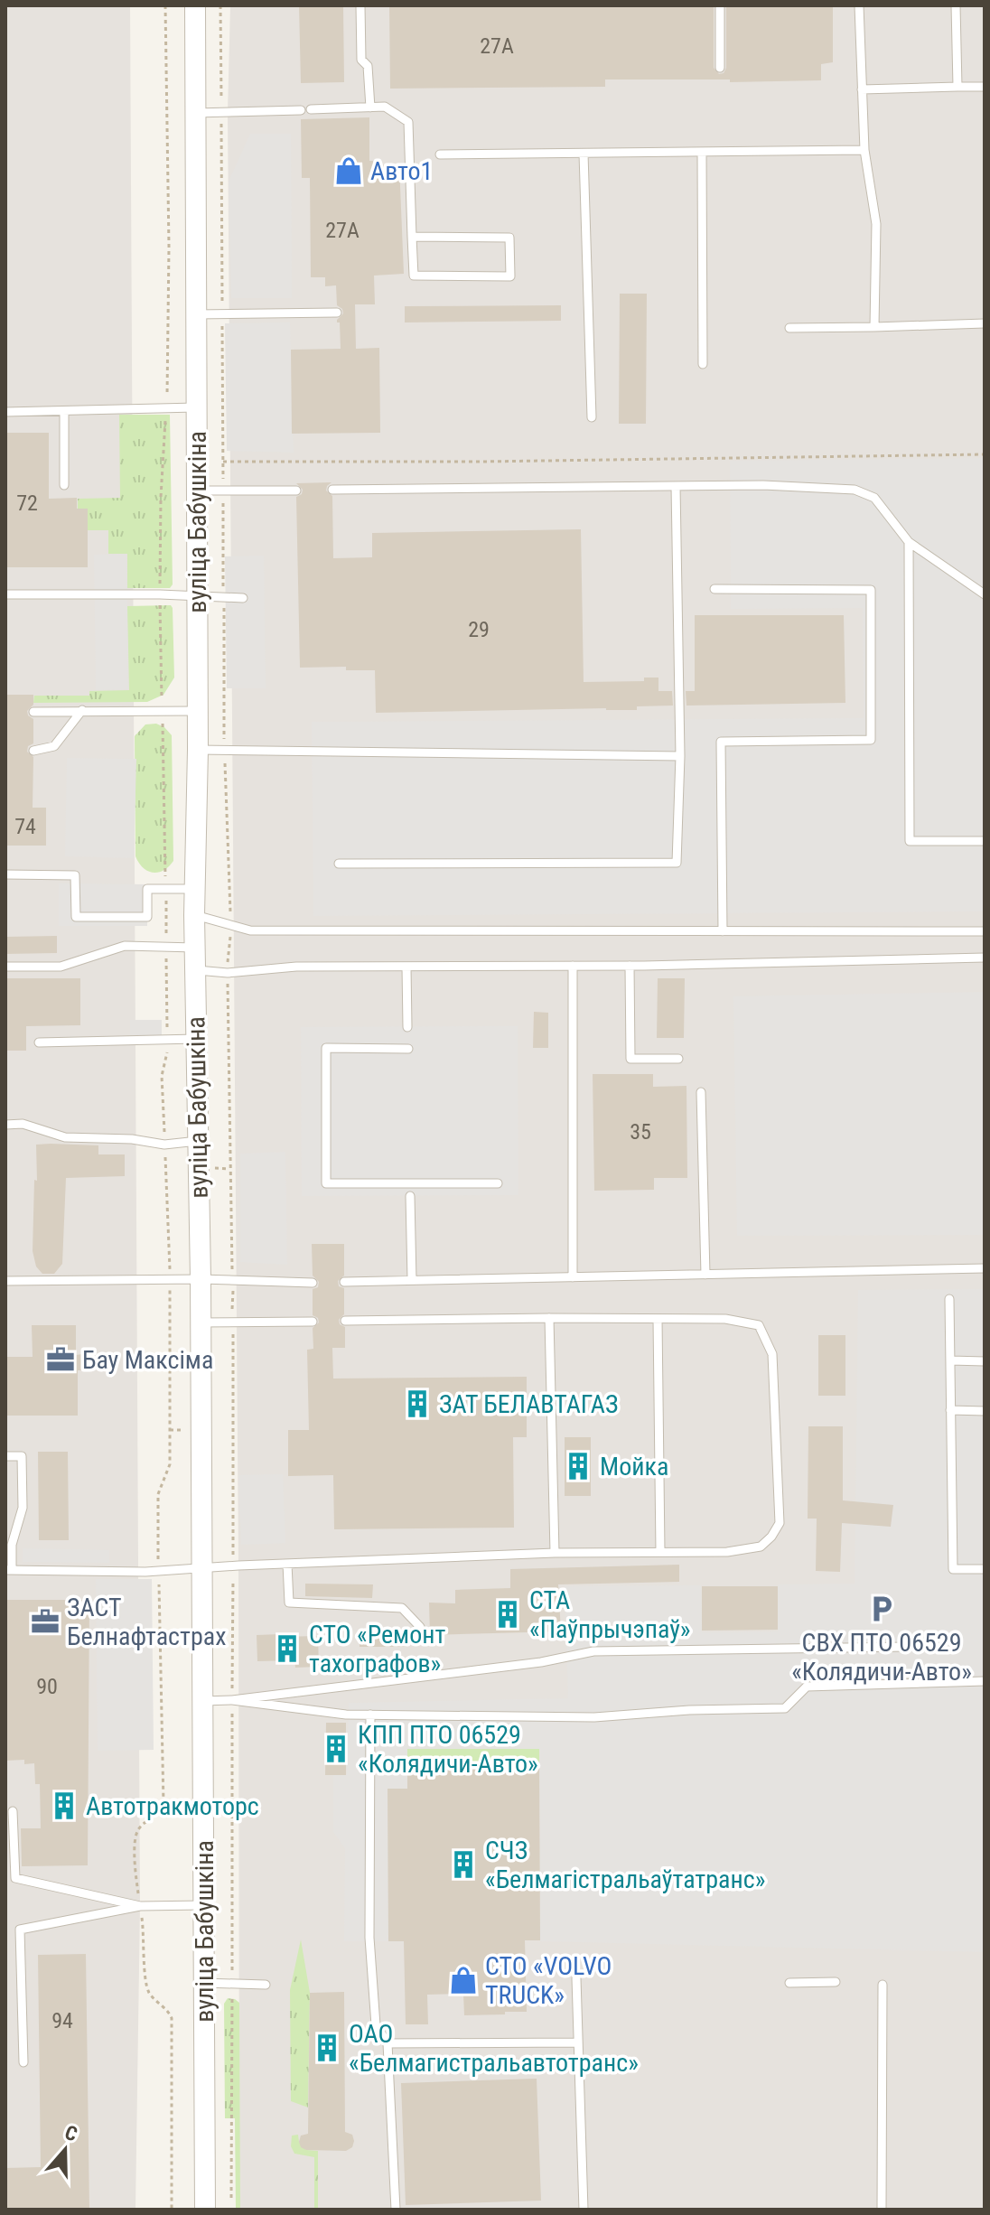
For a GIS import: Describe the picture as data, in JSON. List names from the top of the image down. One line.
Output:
{"streets":{"street":["вуліца Бабушкіна"]},"places":{"shop":["Авто1","СТО «VOLVO TRUCK»"],"office":["Бау Максіма","ЗАСТ Белнафтастрах"],"building":["ЗАТ БЕЛАВТАГАЗ","Мойка","СТА «Паўпрычэпаў»","СТО «Ремонт тахографов»","КПП ПТО 06529 «Колядичи-Авто»","Автотракмоторс","СЧЗ «Белмагістральаўтатранс»","ОАО «Белмагистральавтотранс»"],"parking":["СВХ ПТО 06529 «Колядичи-Авто»"]},"house_numbers":["27А","27А","72","29","74","35","90","94"],"north":"top"}
